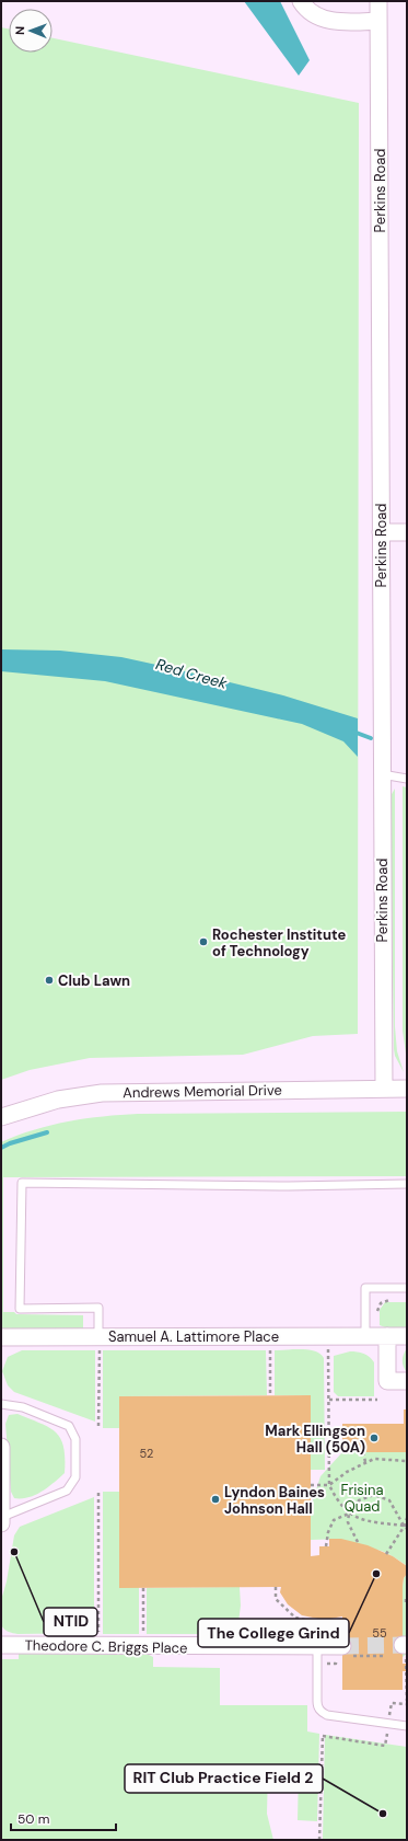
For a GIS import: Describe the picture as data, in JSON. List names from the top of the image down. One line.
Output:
{"streets":{"street":["Perkins Road","Andrews Memorial Drive","Samuel A. Lattimore Place","Theodore C. Briggs Place"]},"crossings":[["Perkins Road","Andrews Memorial Drive"]],"water":["Red Creek"],"parks":["Frisina Quad"],"places":["Rochester Institute of Technology","Club Lawn","Mark Ellingson Hall (50A)","Lyndon Baines Johnson Hall","NTID","The College Grind","RIT Club Practice Field 2"],"house_numbers":["52","55"],"scale_bar":"50 m","north":"left"}
